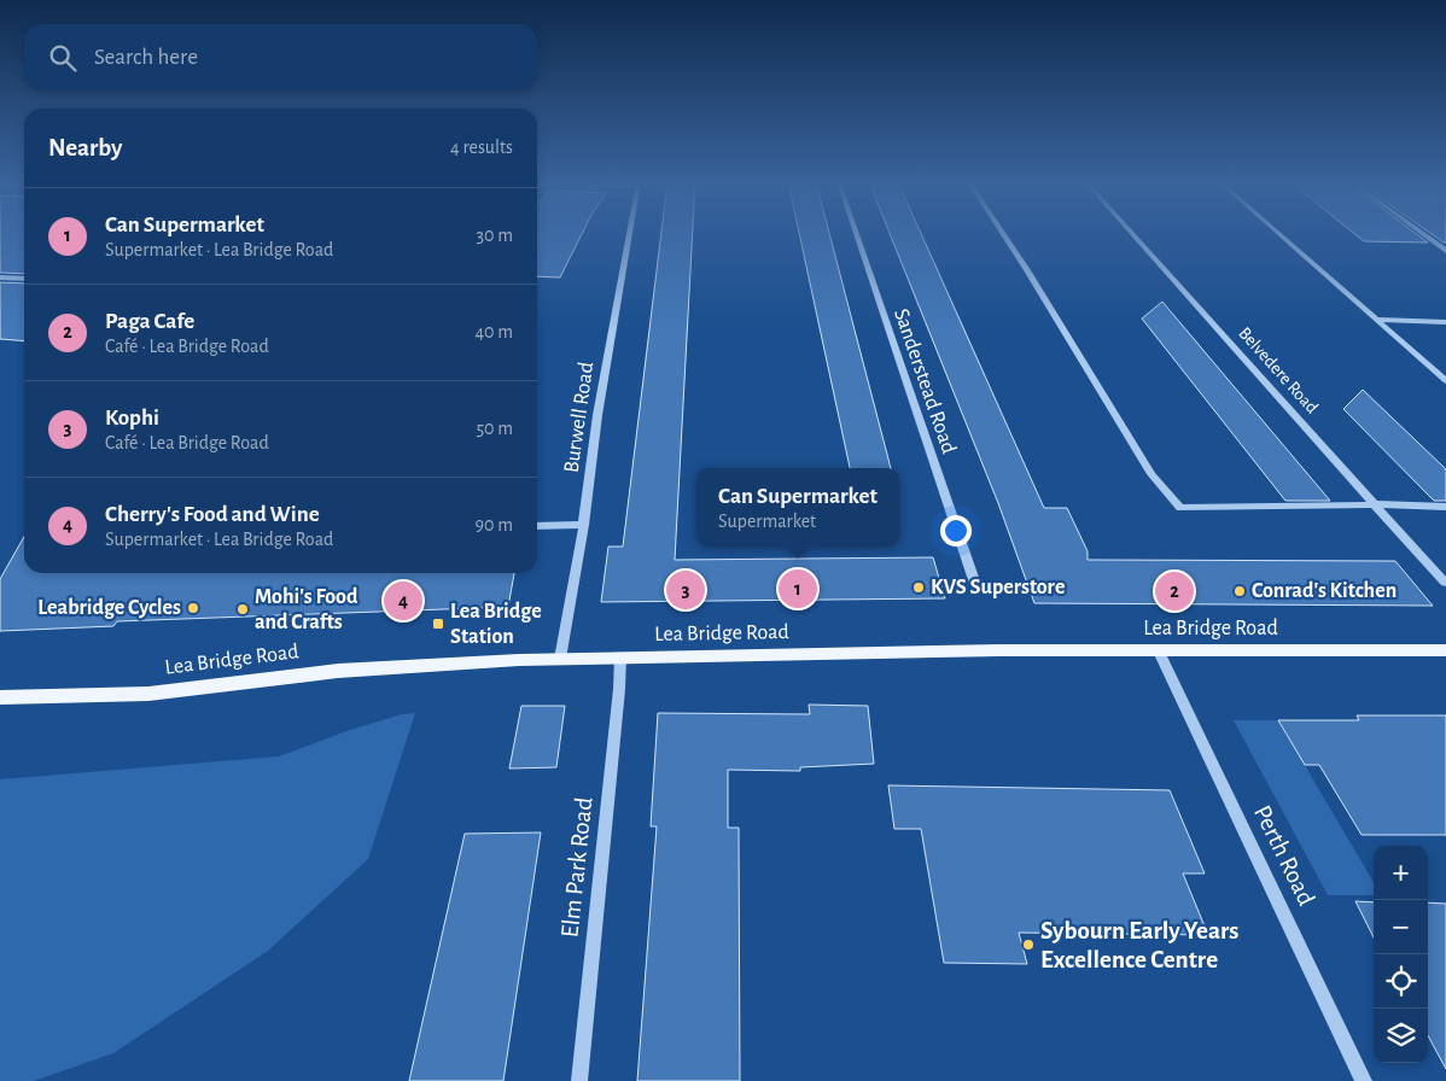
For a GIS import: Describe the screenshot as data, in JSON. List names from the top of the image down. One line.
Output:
{"streets":{"main road":["Lea Bridge Road"],"street":["Belvedere Road","Sanderstead Road","Burwell Road","Perth Road","Elm Park Road"]},"crossings":[["Burwell Road","Lea Bridge Road"],["Lea Bridge Road","Perth Road"],["Lea Bridge Road","Elm Park Road"]],"places":{"other":["KVS Superstore","Conrad's Kitchen","Leabridge Cycles","Mohi's Food and Crafts","Sybourn Early Years Excellence Centre"],"transit":["Lea Bridge Station"]},"page":{"search":"Search here","heading":["Nearby","4 results"],"list":[{"mark":"1","name":"Can Supermarket","note":"Supermarket · Lea Bridge Road","value":"30 m"},{"mark":"2","name":"Paga Cafe","note":"Café · Lea Bridge Road","value":"40 m"},{"mark":"3","name":"Kophi","note":"Café · Lea Bridge Road","value":"50 m"},{"mark":"4","name":"Cherry's Food and Wine","note":"Supermarket · Lea Bridge Road","value":"90 m"}],"popup":["Can Supermarket","Supermarket"],"pins":["1","3","2","4"],"map_buttons":["+","−"]}}
